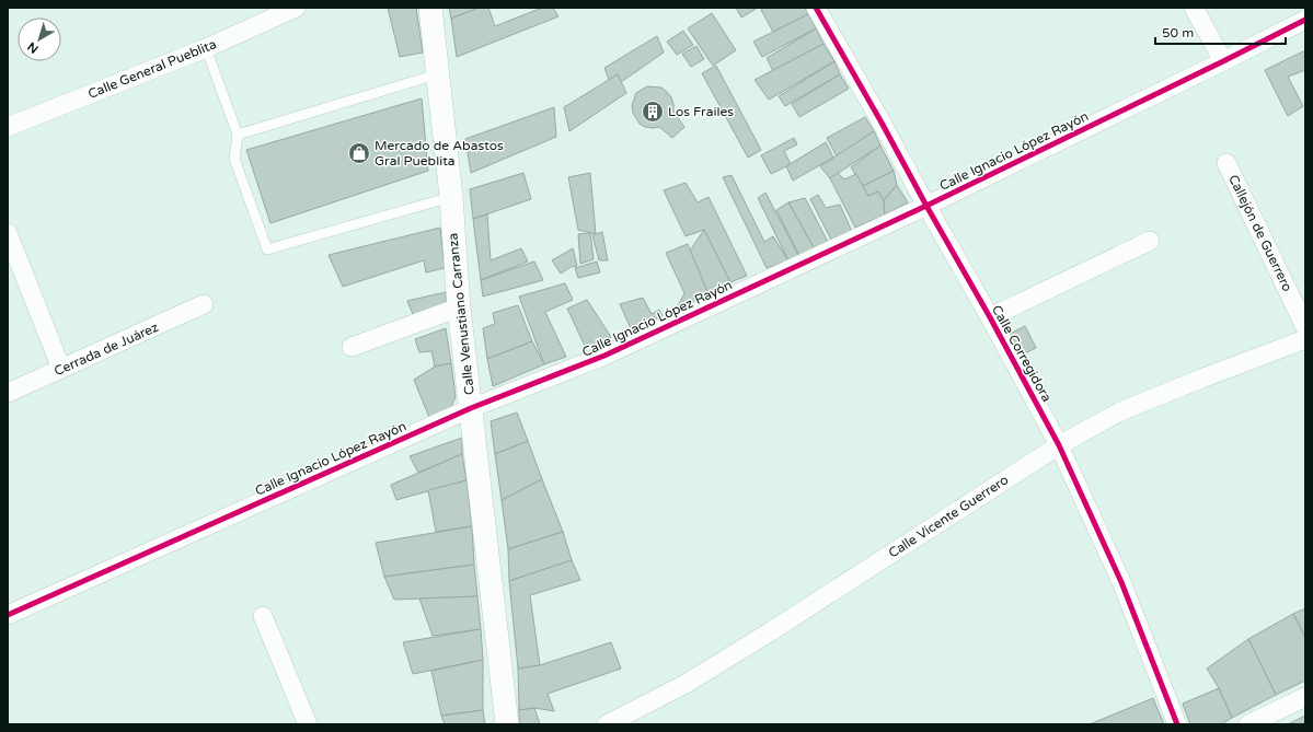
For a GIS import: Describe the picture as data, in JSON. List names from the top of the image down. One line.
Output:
{"streets":{"street":["Calle General Pueblita","Calle Ignacio López Rayón","Callejón de Guerrero","Calle Venustiano Carranza","Cerrada de Juárez","Calle Corregidora","Calle Vicente Guerrero"]},"crossings":[["Calle Ignacio López Rayón","Calle Venustiano Carranza"],["Calle Ignacio López Rayón","Calle Corregidora"],["Calle Corregidora","Calle Vicente Guerrero"]],"places":{"building":["Los Frailes"],"shop":["Mercado de Abastos Gral Pueblita"]},"scale_bar":"50 m","north":"bottom left"}
